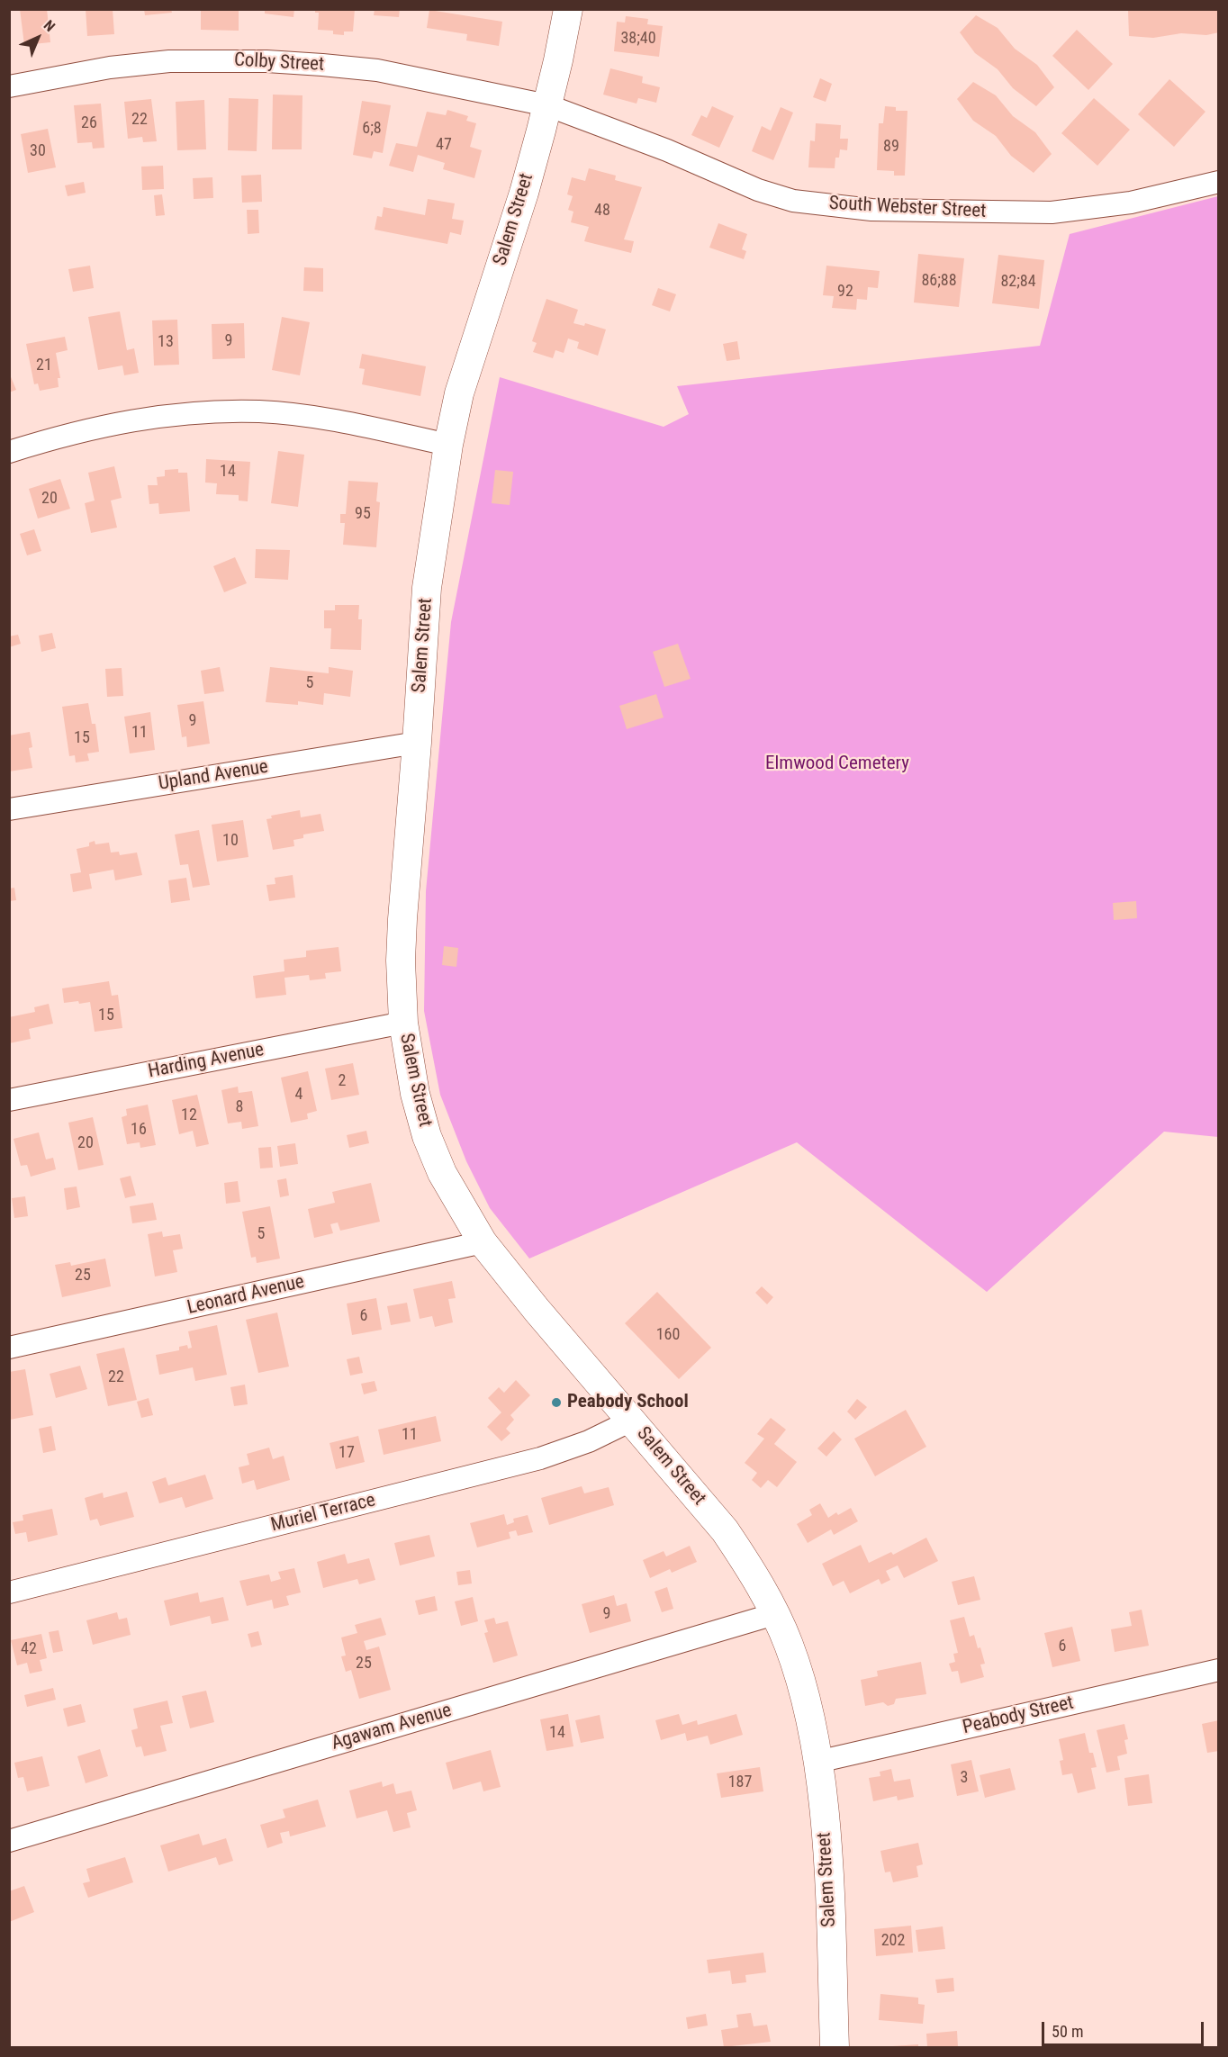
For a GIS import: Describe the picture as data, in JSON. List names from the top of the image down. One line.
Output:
{"streets":{"main road":["Salem Street"],"street":["Colby Street","South Webster Street","Upland Avenue","Harding Avenue","Leonard Avenue","Muriel Terrace","Peabody Street","Agawam Avenue"]},"crossings":[["Colby Street","South Webster Street"],["Colby Street","Salem Street"],["South Webster Street","Salem Street"],["Salem Street","Upland Avenue"],["Salem Street","Harding Avenue"],["Salem Street","Leonard Avenue"],["Salem Street","Muriel Terrace"],["Salem Street","Peabody Street"],["Salem Street","Agawam Avenue"]],"parks":["Elmwood Cemetery"],"places":["Peabody School"],"house_numbers":["38;40","22","26","6;8","47","89","30","48","86;88","82;84","92","9","13","21","14","20","95","5","9","11","15","10","15","2","4","8","12","16","20","5","25","6","160","22","11","17","9","6","42","25","14","3","187","202"],"scale_bar":"50 m","north":"top right"}
